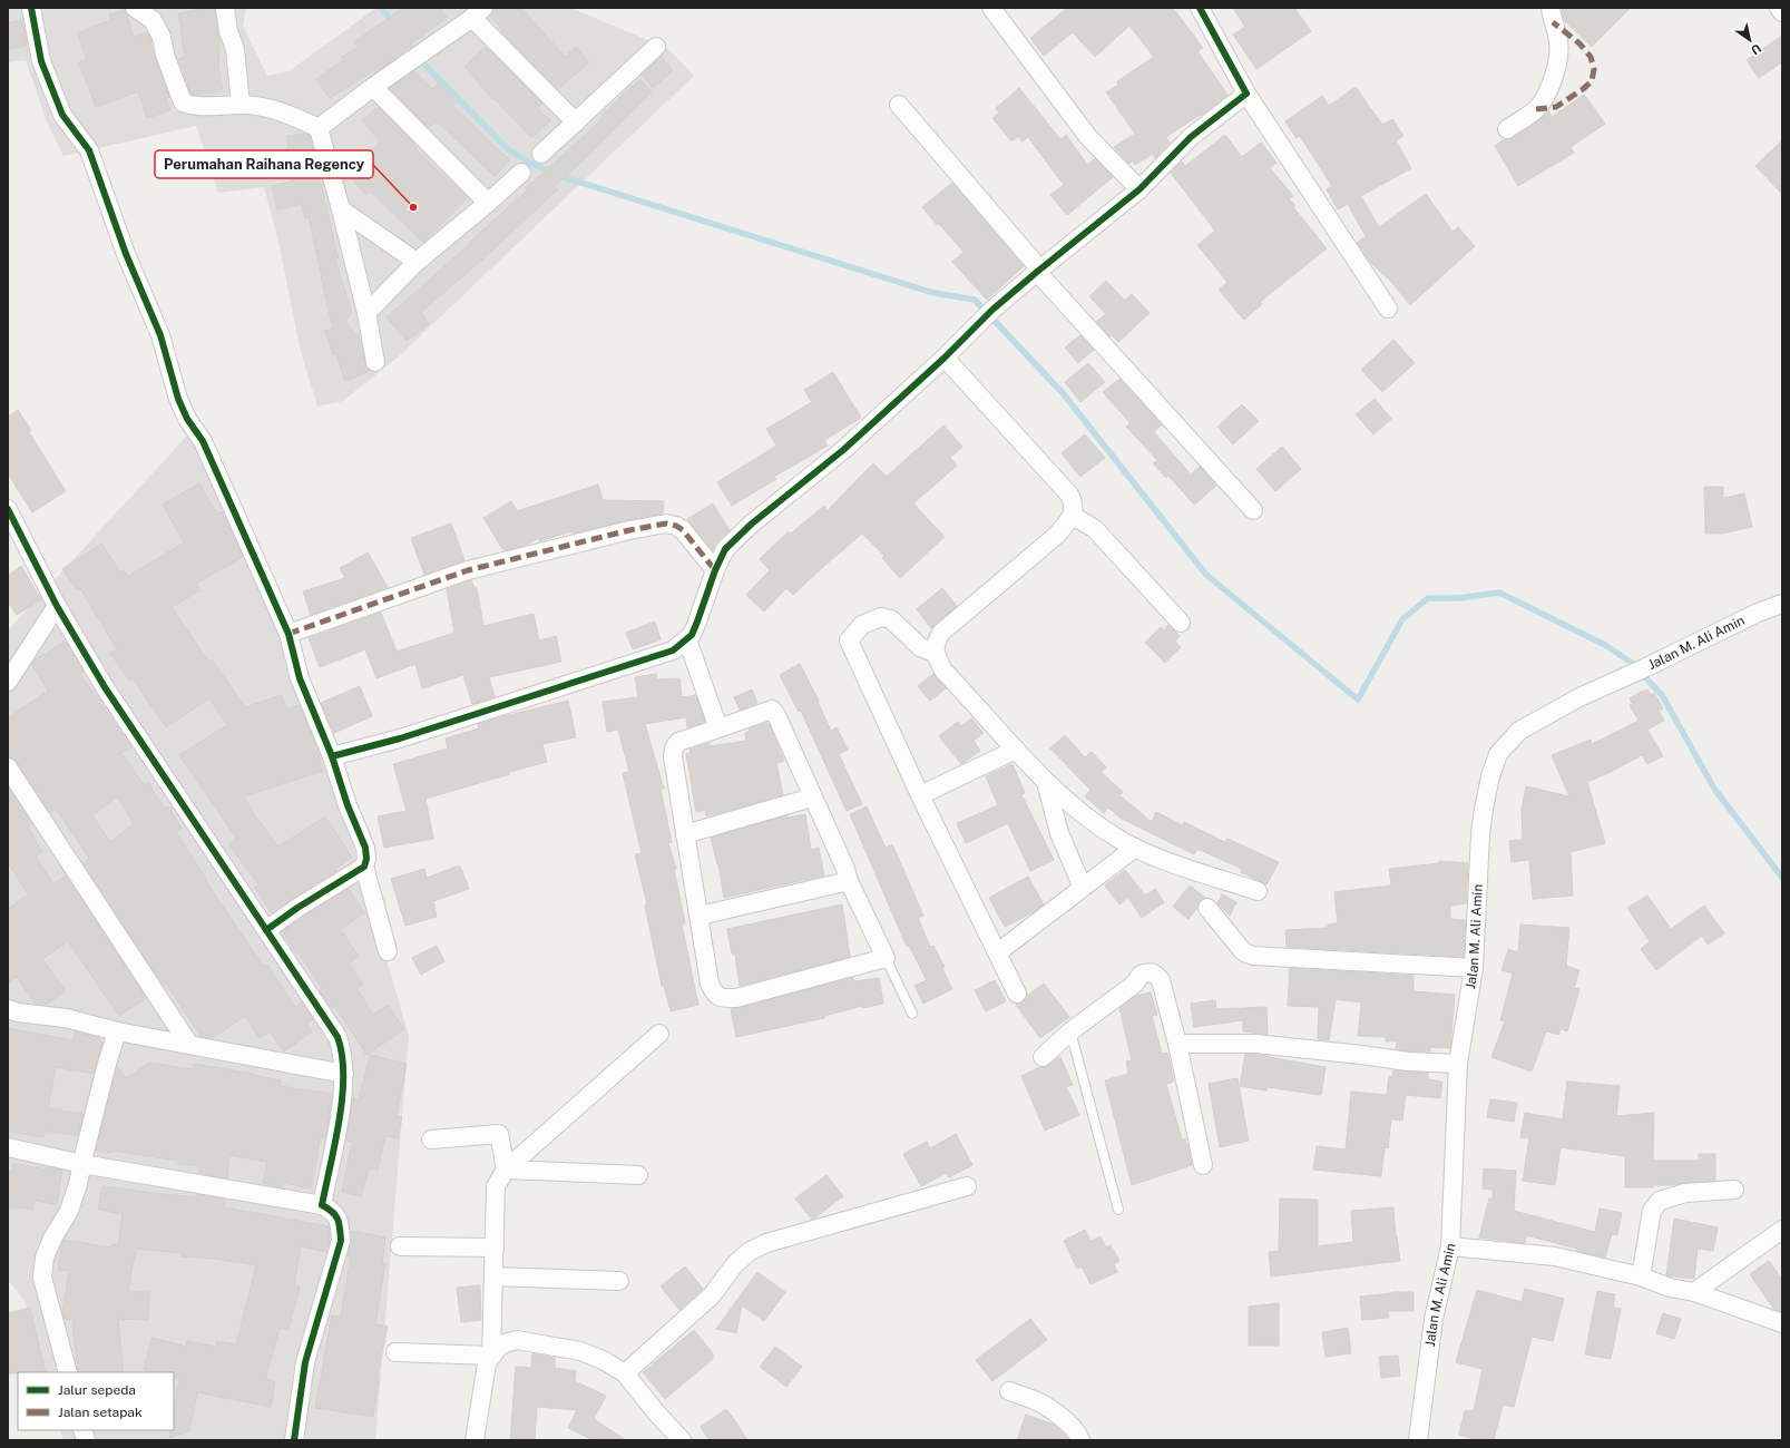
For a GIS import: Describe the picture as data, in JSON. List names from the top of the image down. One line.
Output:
{"streets":{"street":["Jalan M. Ali Amin"]},"places":["Perumahan Raihana Regency"],"legend":["Jalur sepeda","Jalan setapak"],"north":"bottom right"}
